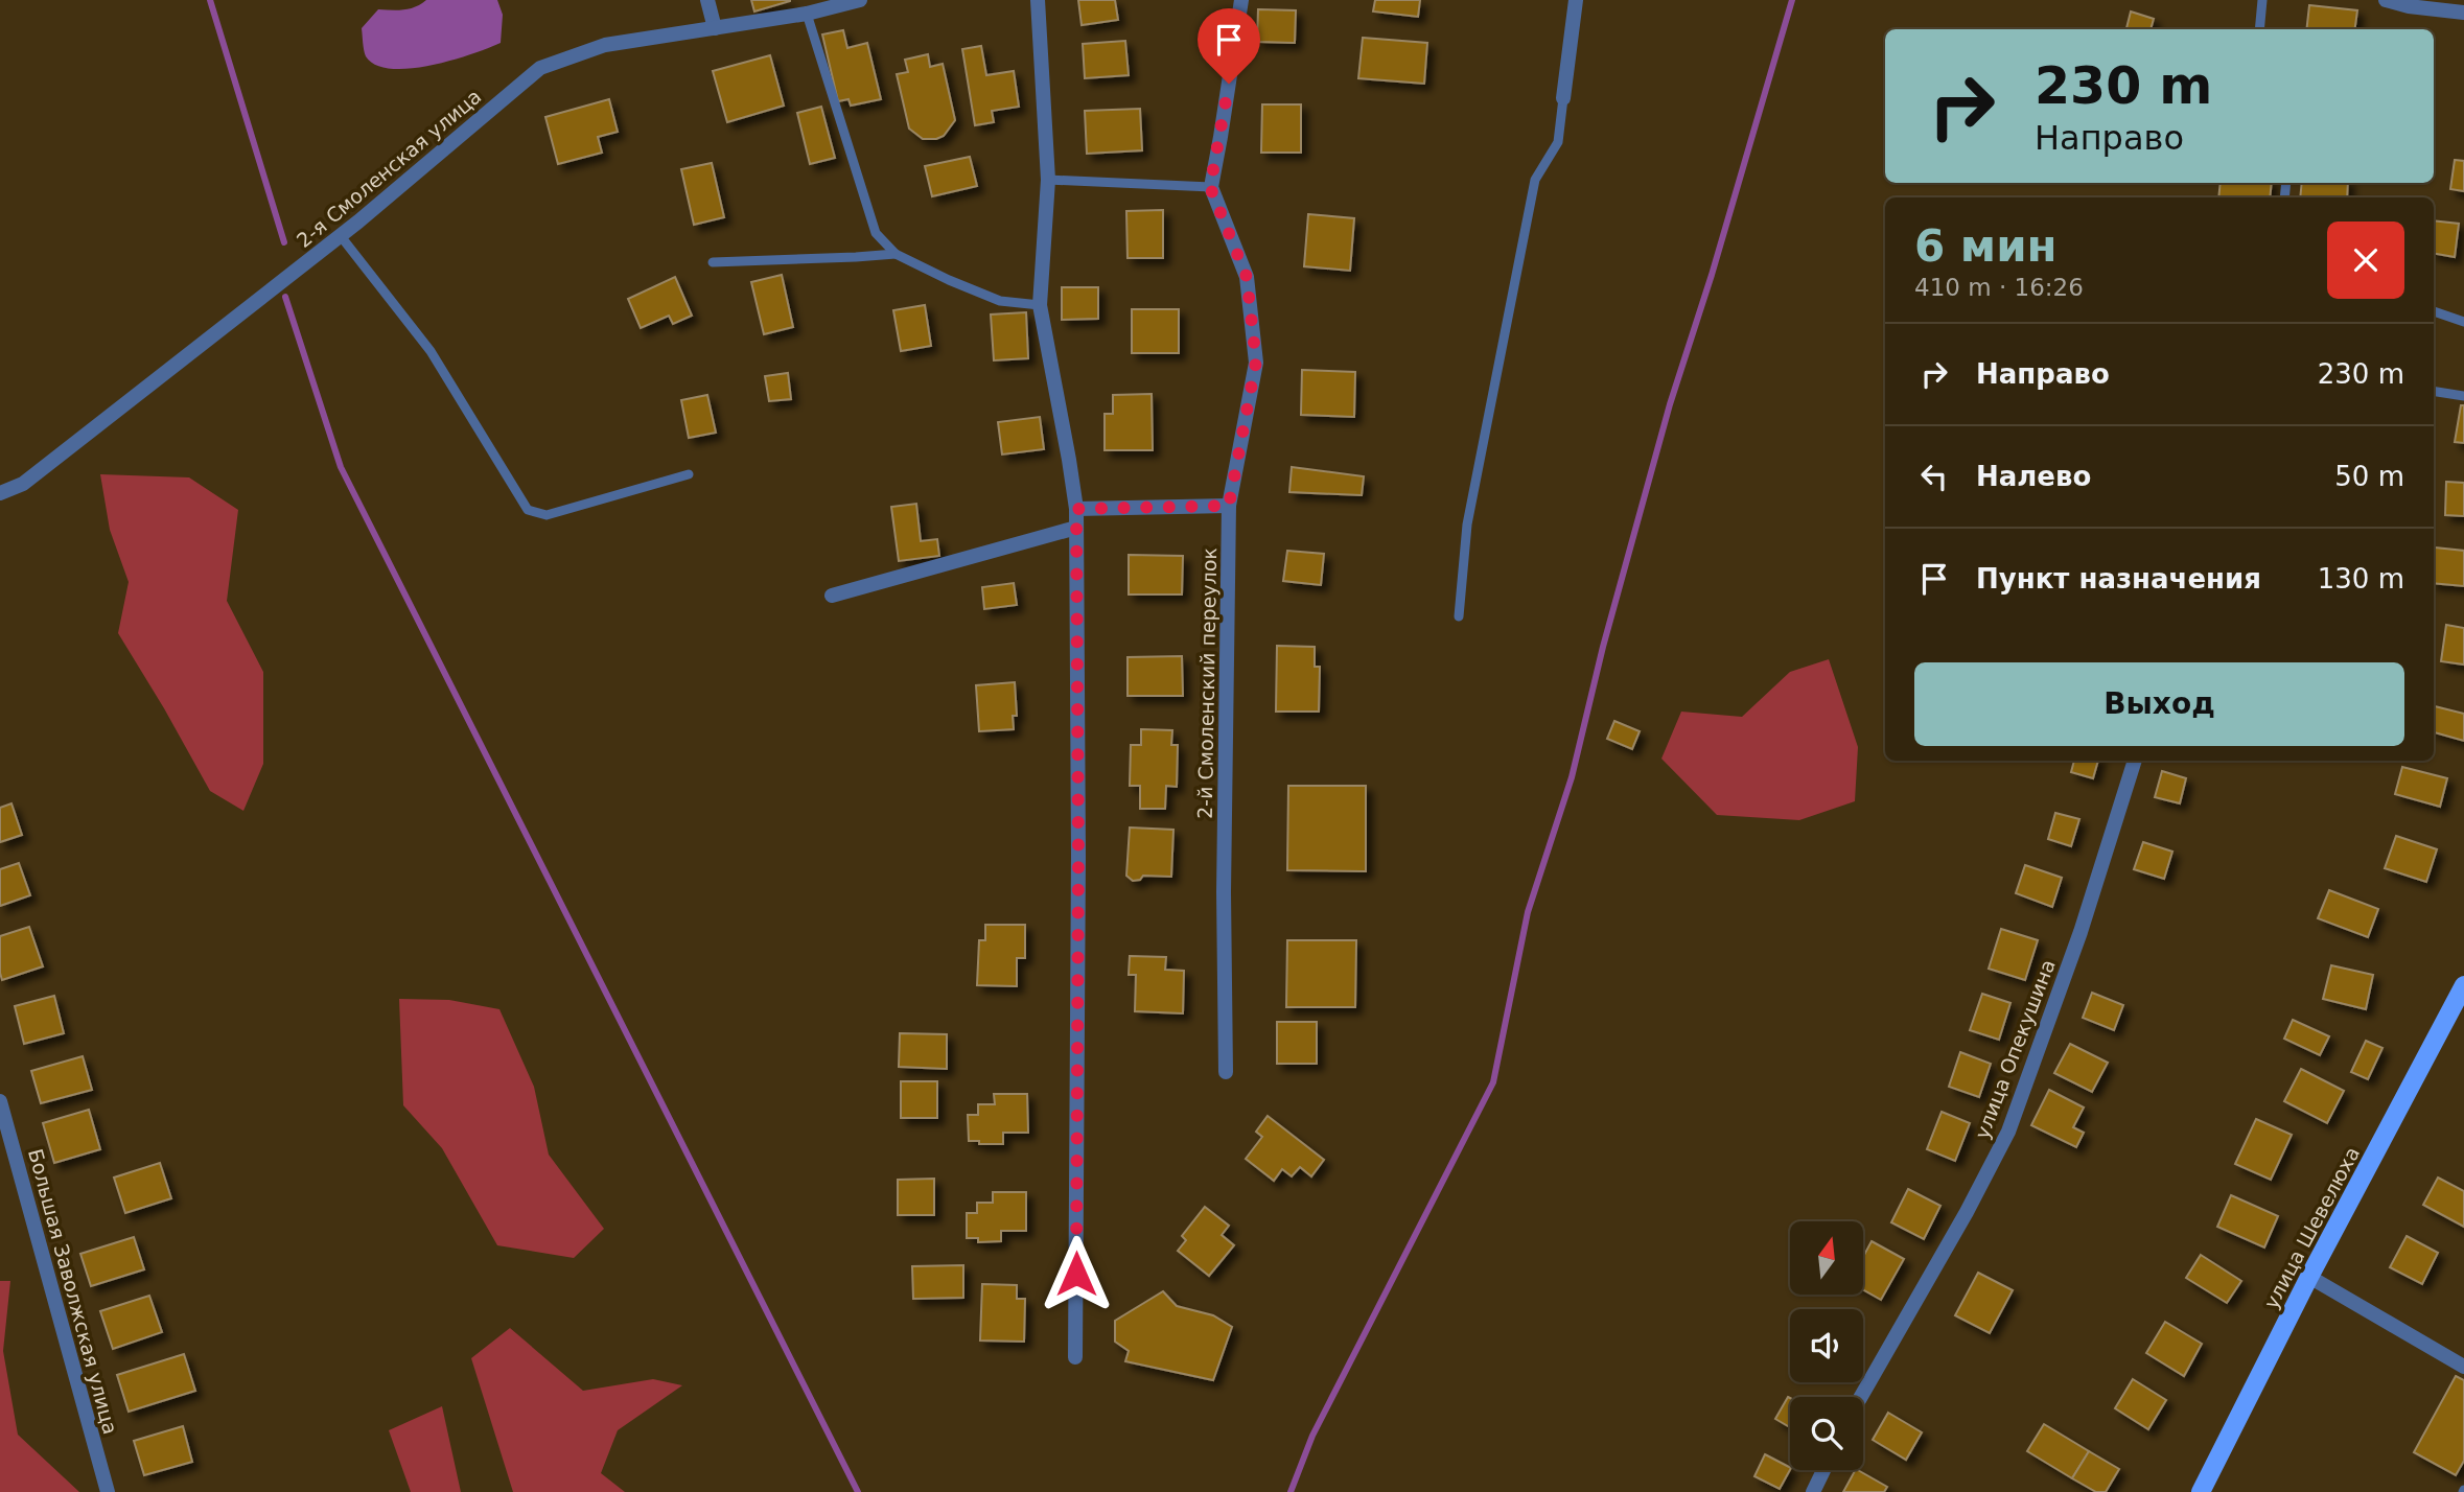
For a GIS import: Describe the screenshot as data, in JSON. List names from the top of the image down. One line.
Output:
{"streets":{"main road":["улица Шевелюха"],"street":["2-я Смоленская улица","2-й Смоленский переулок","улица Опекушина","Большая Заволжская улица"]},"north":"top","page":{"turn":["230 m","Направо"],"heading":["6 мин","410 m · 16:26"],"list":[{"name":"Направо","value":"230 m"},{"name":"Налево","value":"50 m"},{"name":"Пункт назначения","value":"130 m"}],"buttons":"Выход"}}
